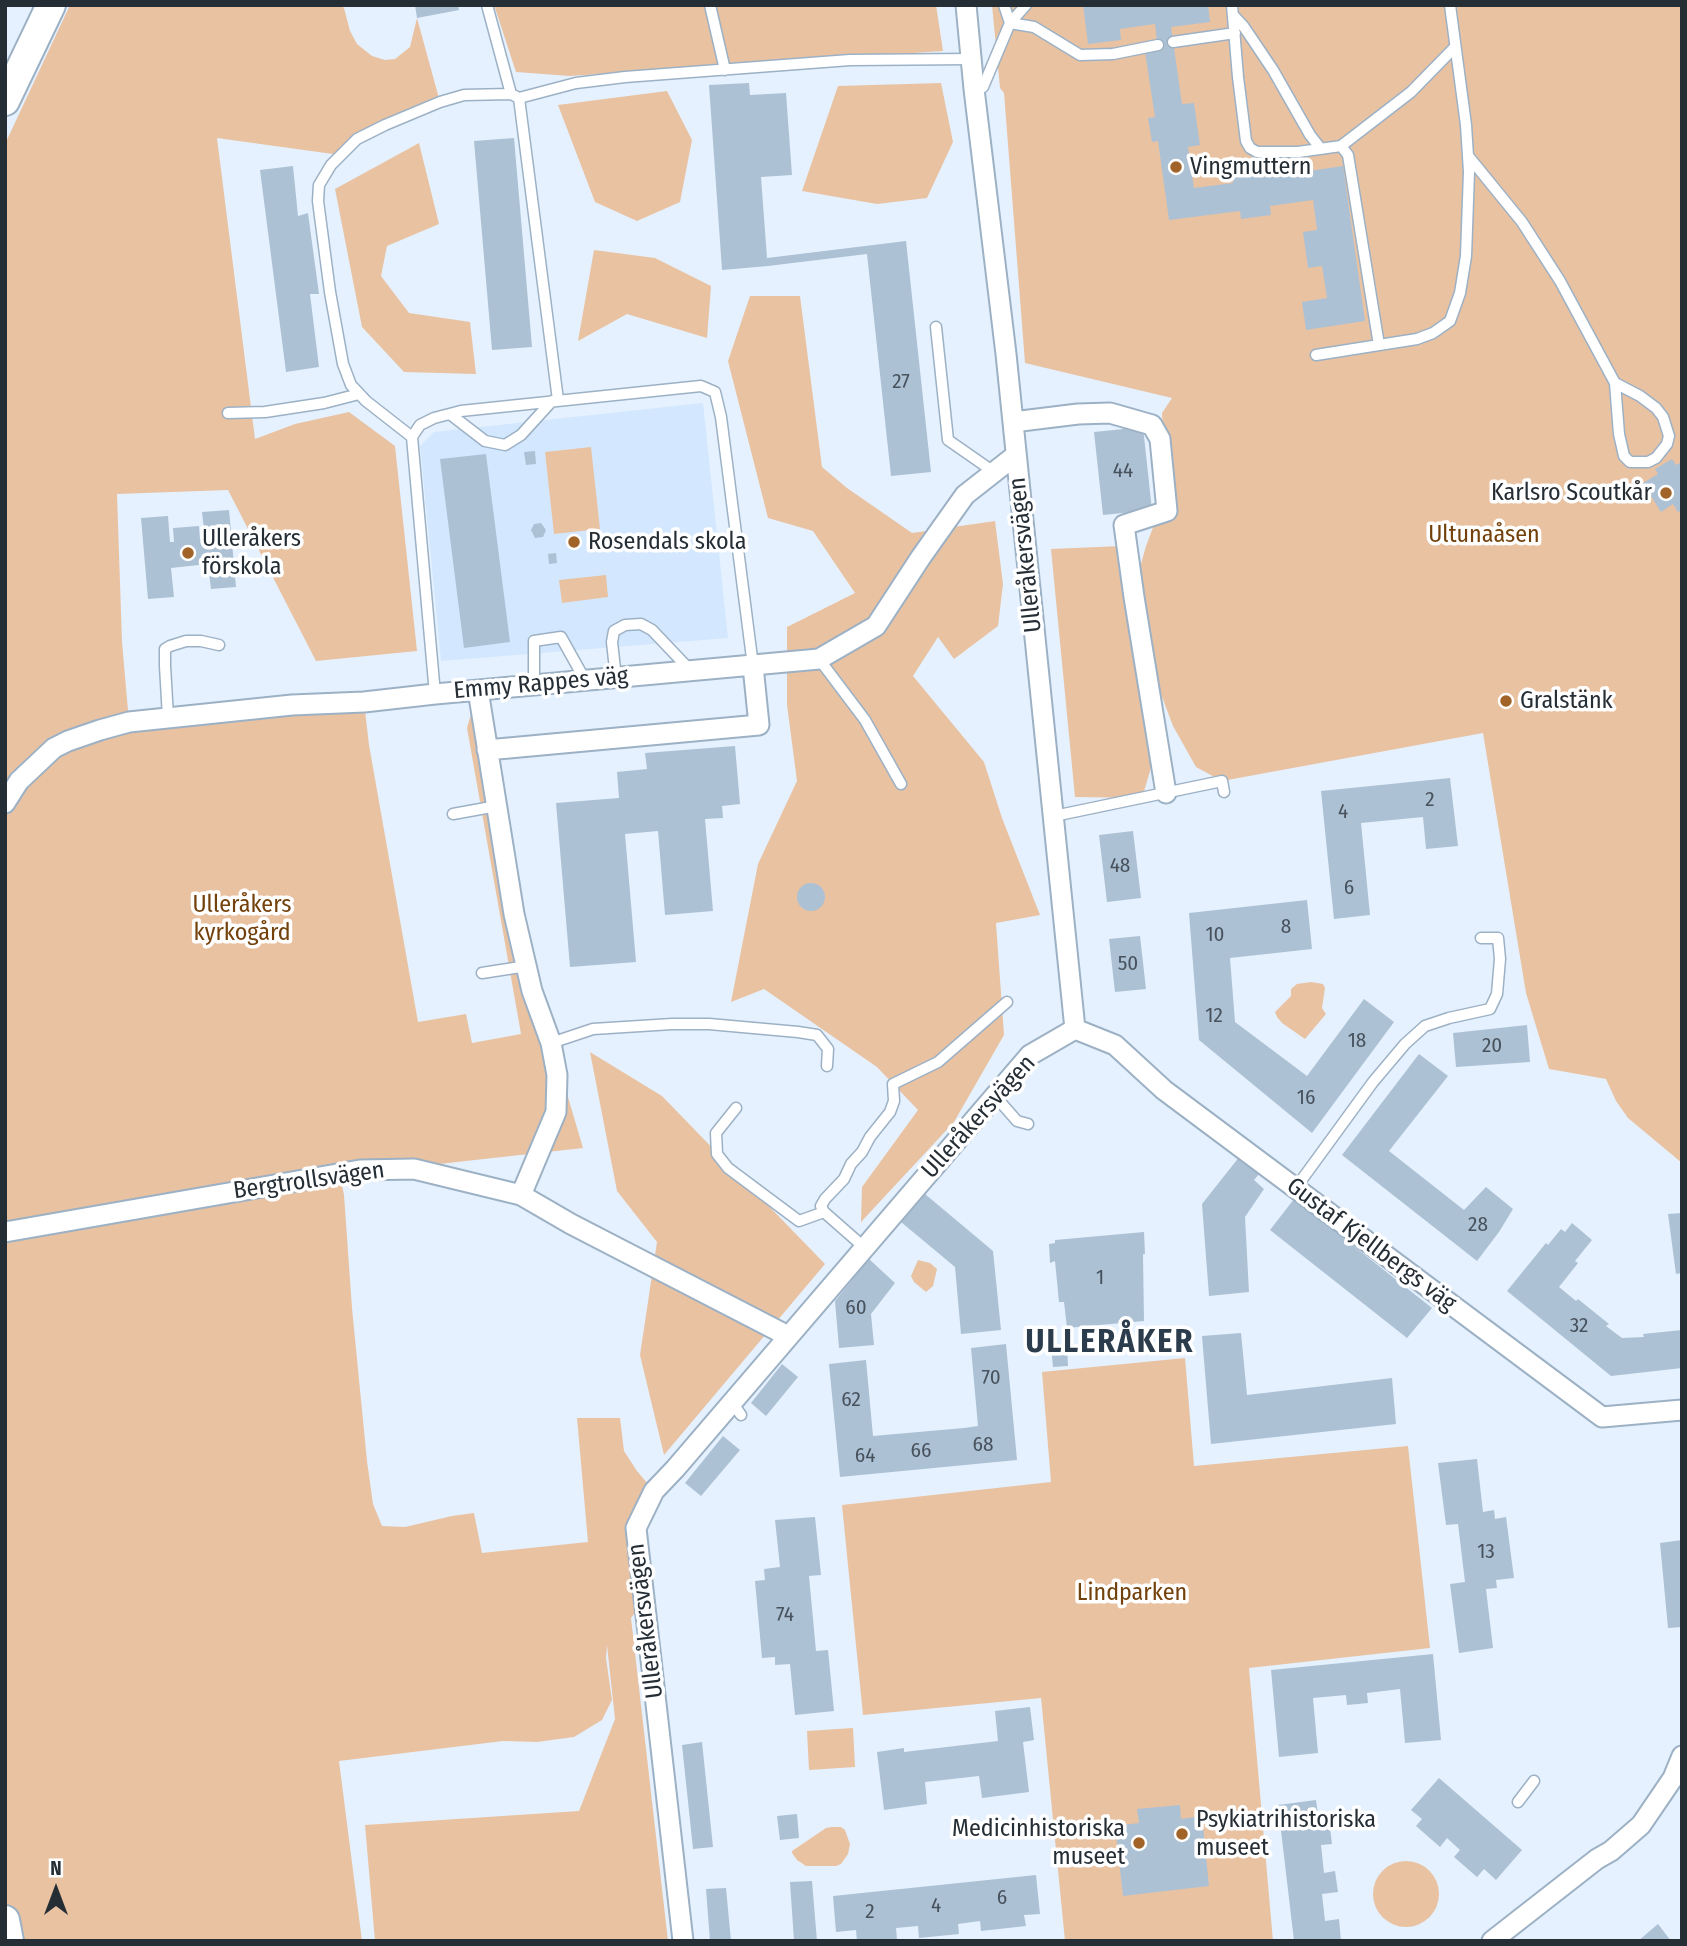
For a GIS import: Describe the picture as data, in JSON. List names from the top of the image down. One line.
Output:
{"streets":{"street":["Ulleråkersvägen","Emmy Rappes väg","Bergtrollsvägen","Gustaf Kjellbergs väg"]},"crossings":[["Ulleråkersvägen","Emmy Rappes väg"],["Ulleråkersvägen","Bergtrollsvägen"],["Ulleråkersvägen","Gustaf Kjellbergs väg"]],"districts":["ULLERÅKER"],"parks":["Ultunaåsen","Ulleråkers kyrkogård","Lindparken"],"places":["Vingmuttern","Karlsro Scoutkår","Rosendals skola","Ulleråkers förskola","Gralstänk","Psykiatrihistoriska museet","Medicinhistoriska museet"],"house_numbers":["27","44","2","4","48","6","8","10","50","12","18","20","16","28","1","60","32","70","62","68","66","64","13","74","6","4","2"],"north":"top"}
